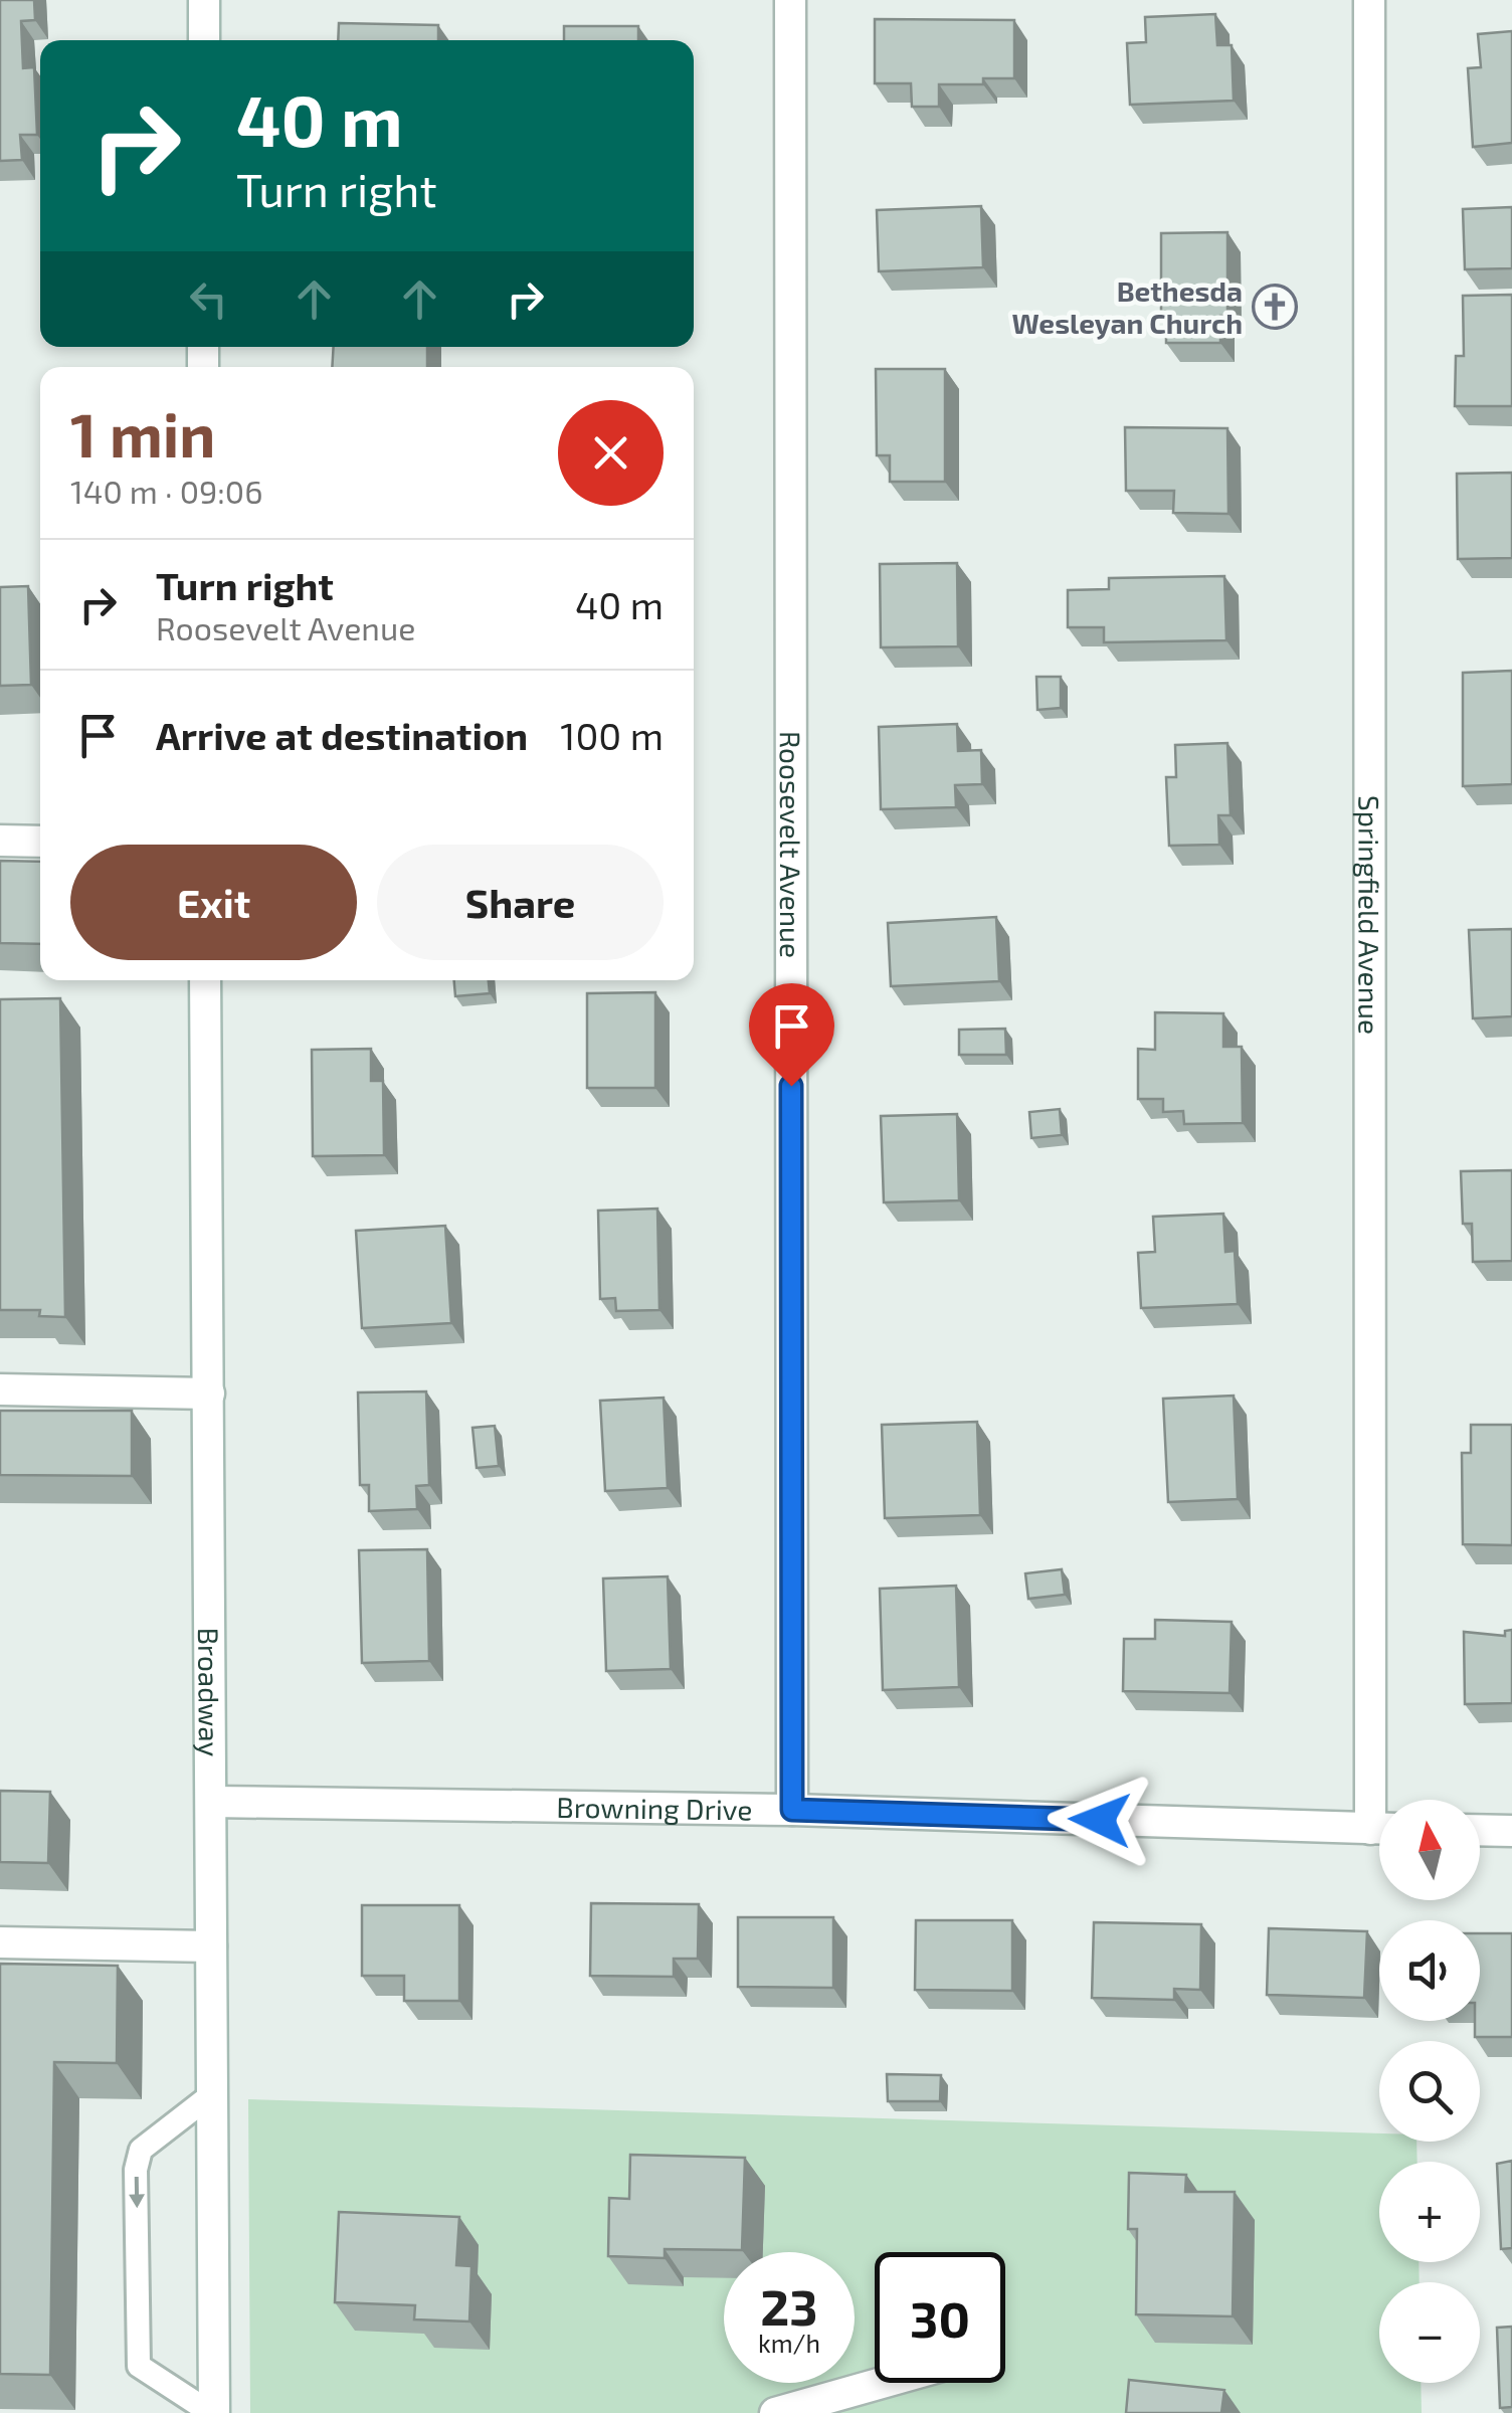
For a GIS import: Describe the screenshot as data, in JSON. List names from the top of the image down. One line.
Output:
{"streets":{"street":["Roosevelt Avenue","Springfield Avenue","Broadway","Browning Drive"]},"crossings":[["Roosevelt Avenue","Browning Drive"],["Broadway","Browning Drive"]],"places":{"church":["Bethesda Wesleyan Church"]},"north":"top","page":{"turn":["40 m","Turn right"],"heading":["1 min","140 m · 09:06"],"list":[{"name":"Turn right","note":"Roosevelt Avenue","value":"40 m"},{"name":"Arrive at destination","value":"100 m"}],"buttons":["Exit","Share"],"map_buttons":["+","−"],"speed":"23 km/h","limit":"30"}}
